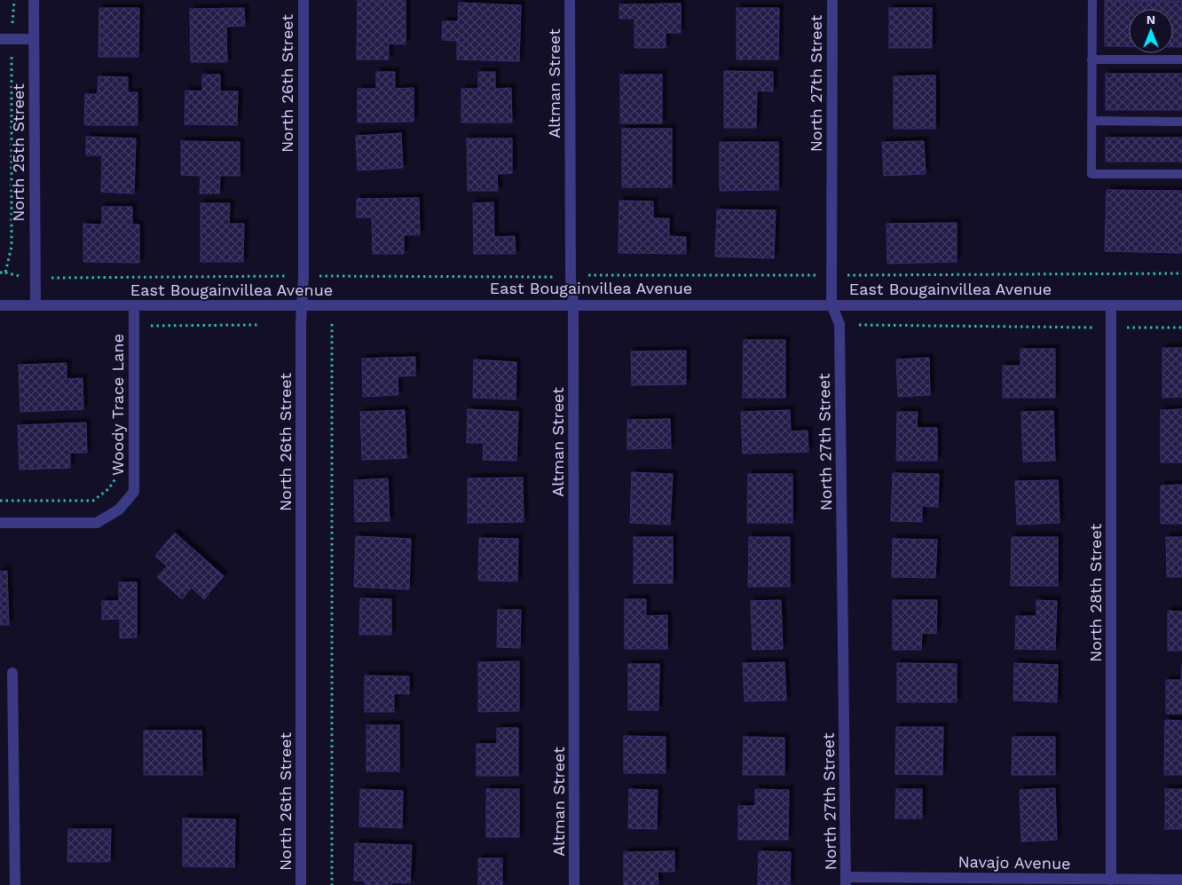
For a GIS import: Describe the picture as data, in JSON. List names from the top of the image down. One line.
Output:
{"streets":{"street":["North 26th Street","Altman Street","North 27th Street","North 25th Street","East Bougainvillea Avenue","Woody Trace Lane","North 28th Street","Navajo Avenue"]},"crossings":[["North 26th Street","East Bougainvillea Avenue"],["Altman Street","East Bougainvillea Avenue"],["North 27th Street","East Bougainvillea Avenue"],["North 27th Street","Navajo Avenue"],["North 25th Street","East Bougainvillea Avenue"],["East Bougainvillea Avenue","Woody Trace Lane"],["East Bougainvillea Avenue","North 28th Street"],["North 28th Street","Navajo Avenue"]],"north":"top"}
